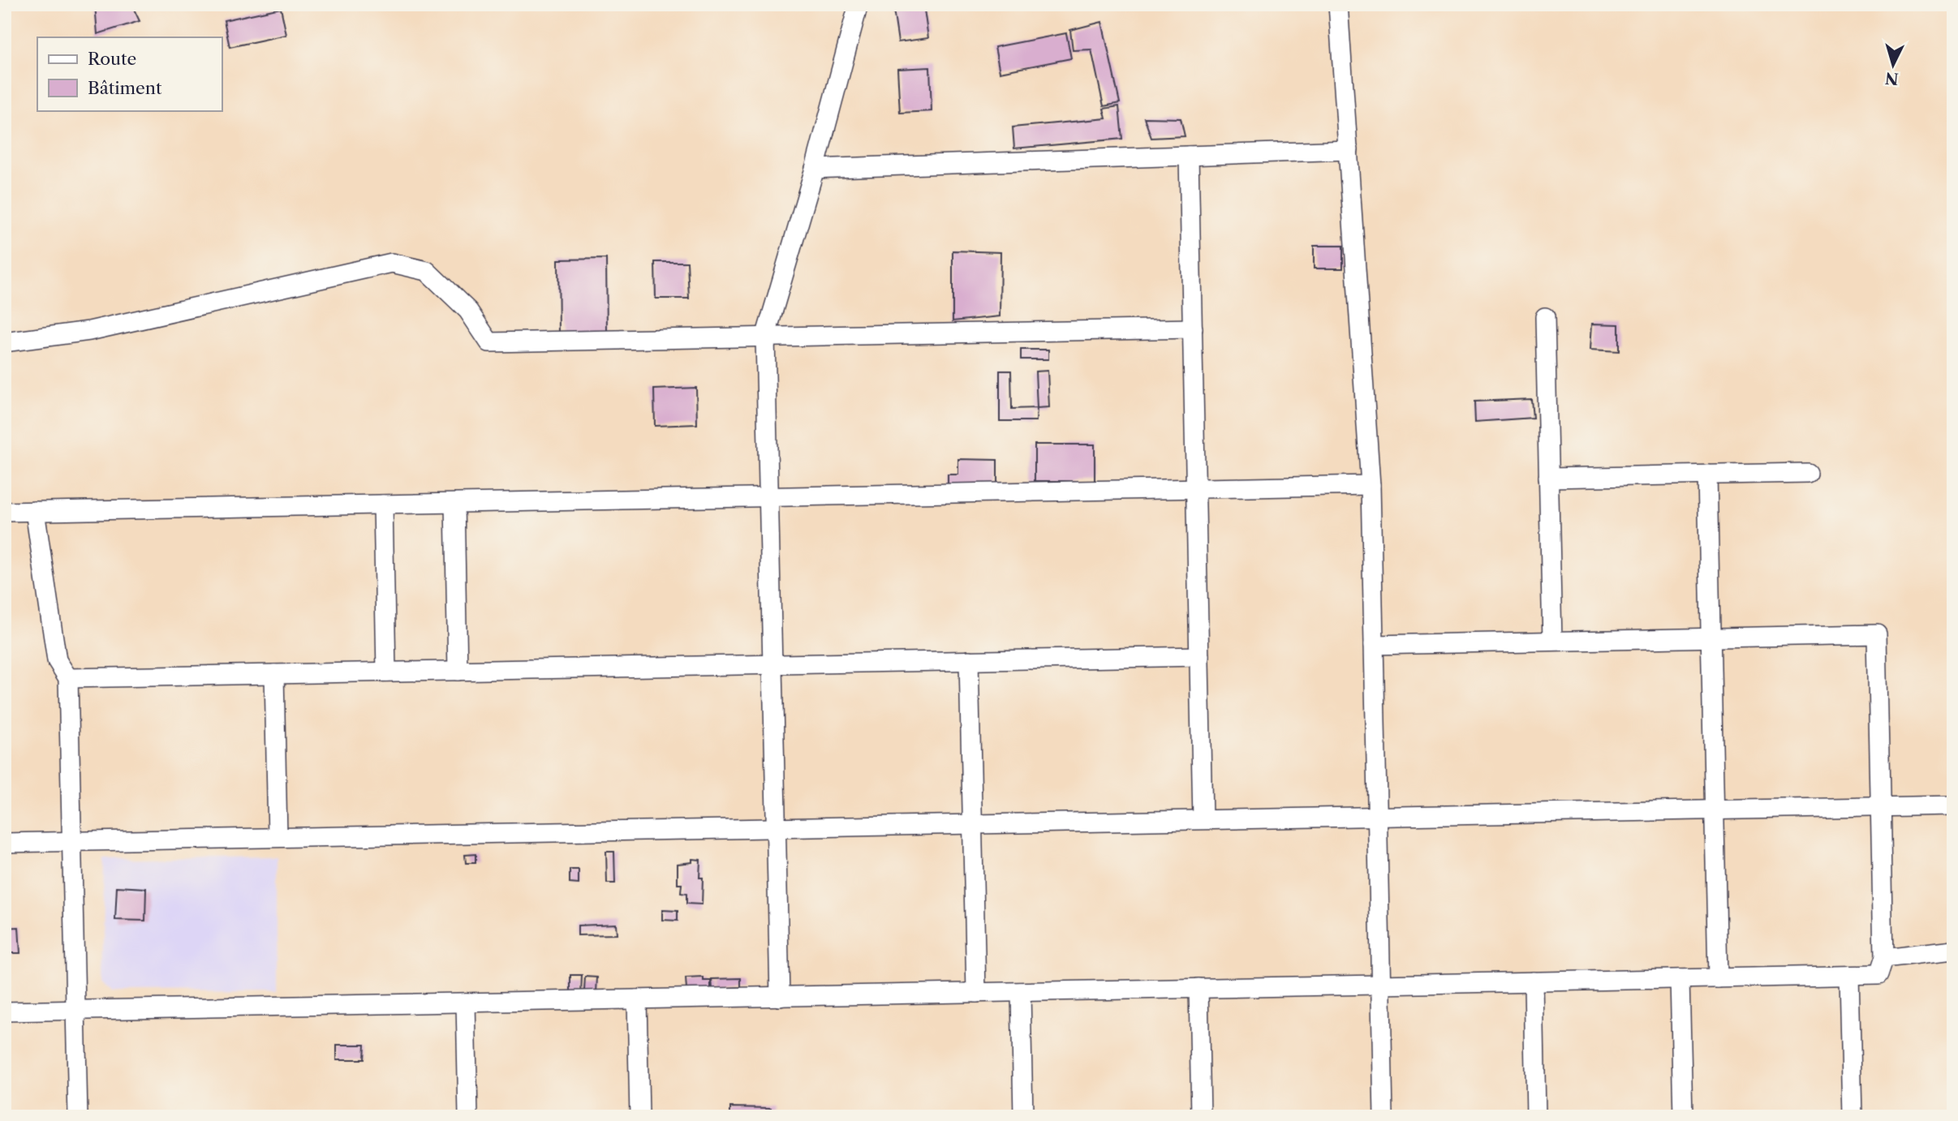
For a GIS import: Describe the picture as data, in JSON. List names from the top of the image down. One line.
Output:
{"legend":["Route","Bâtiment"],"north":"bottom"}
